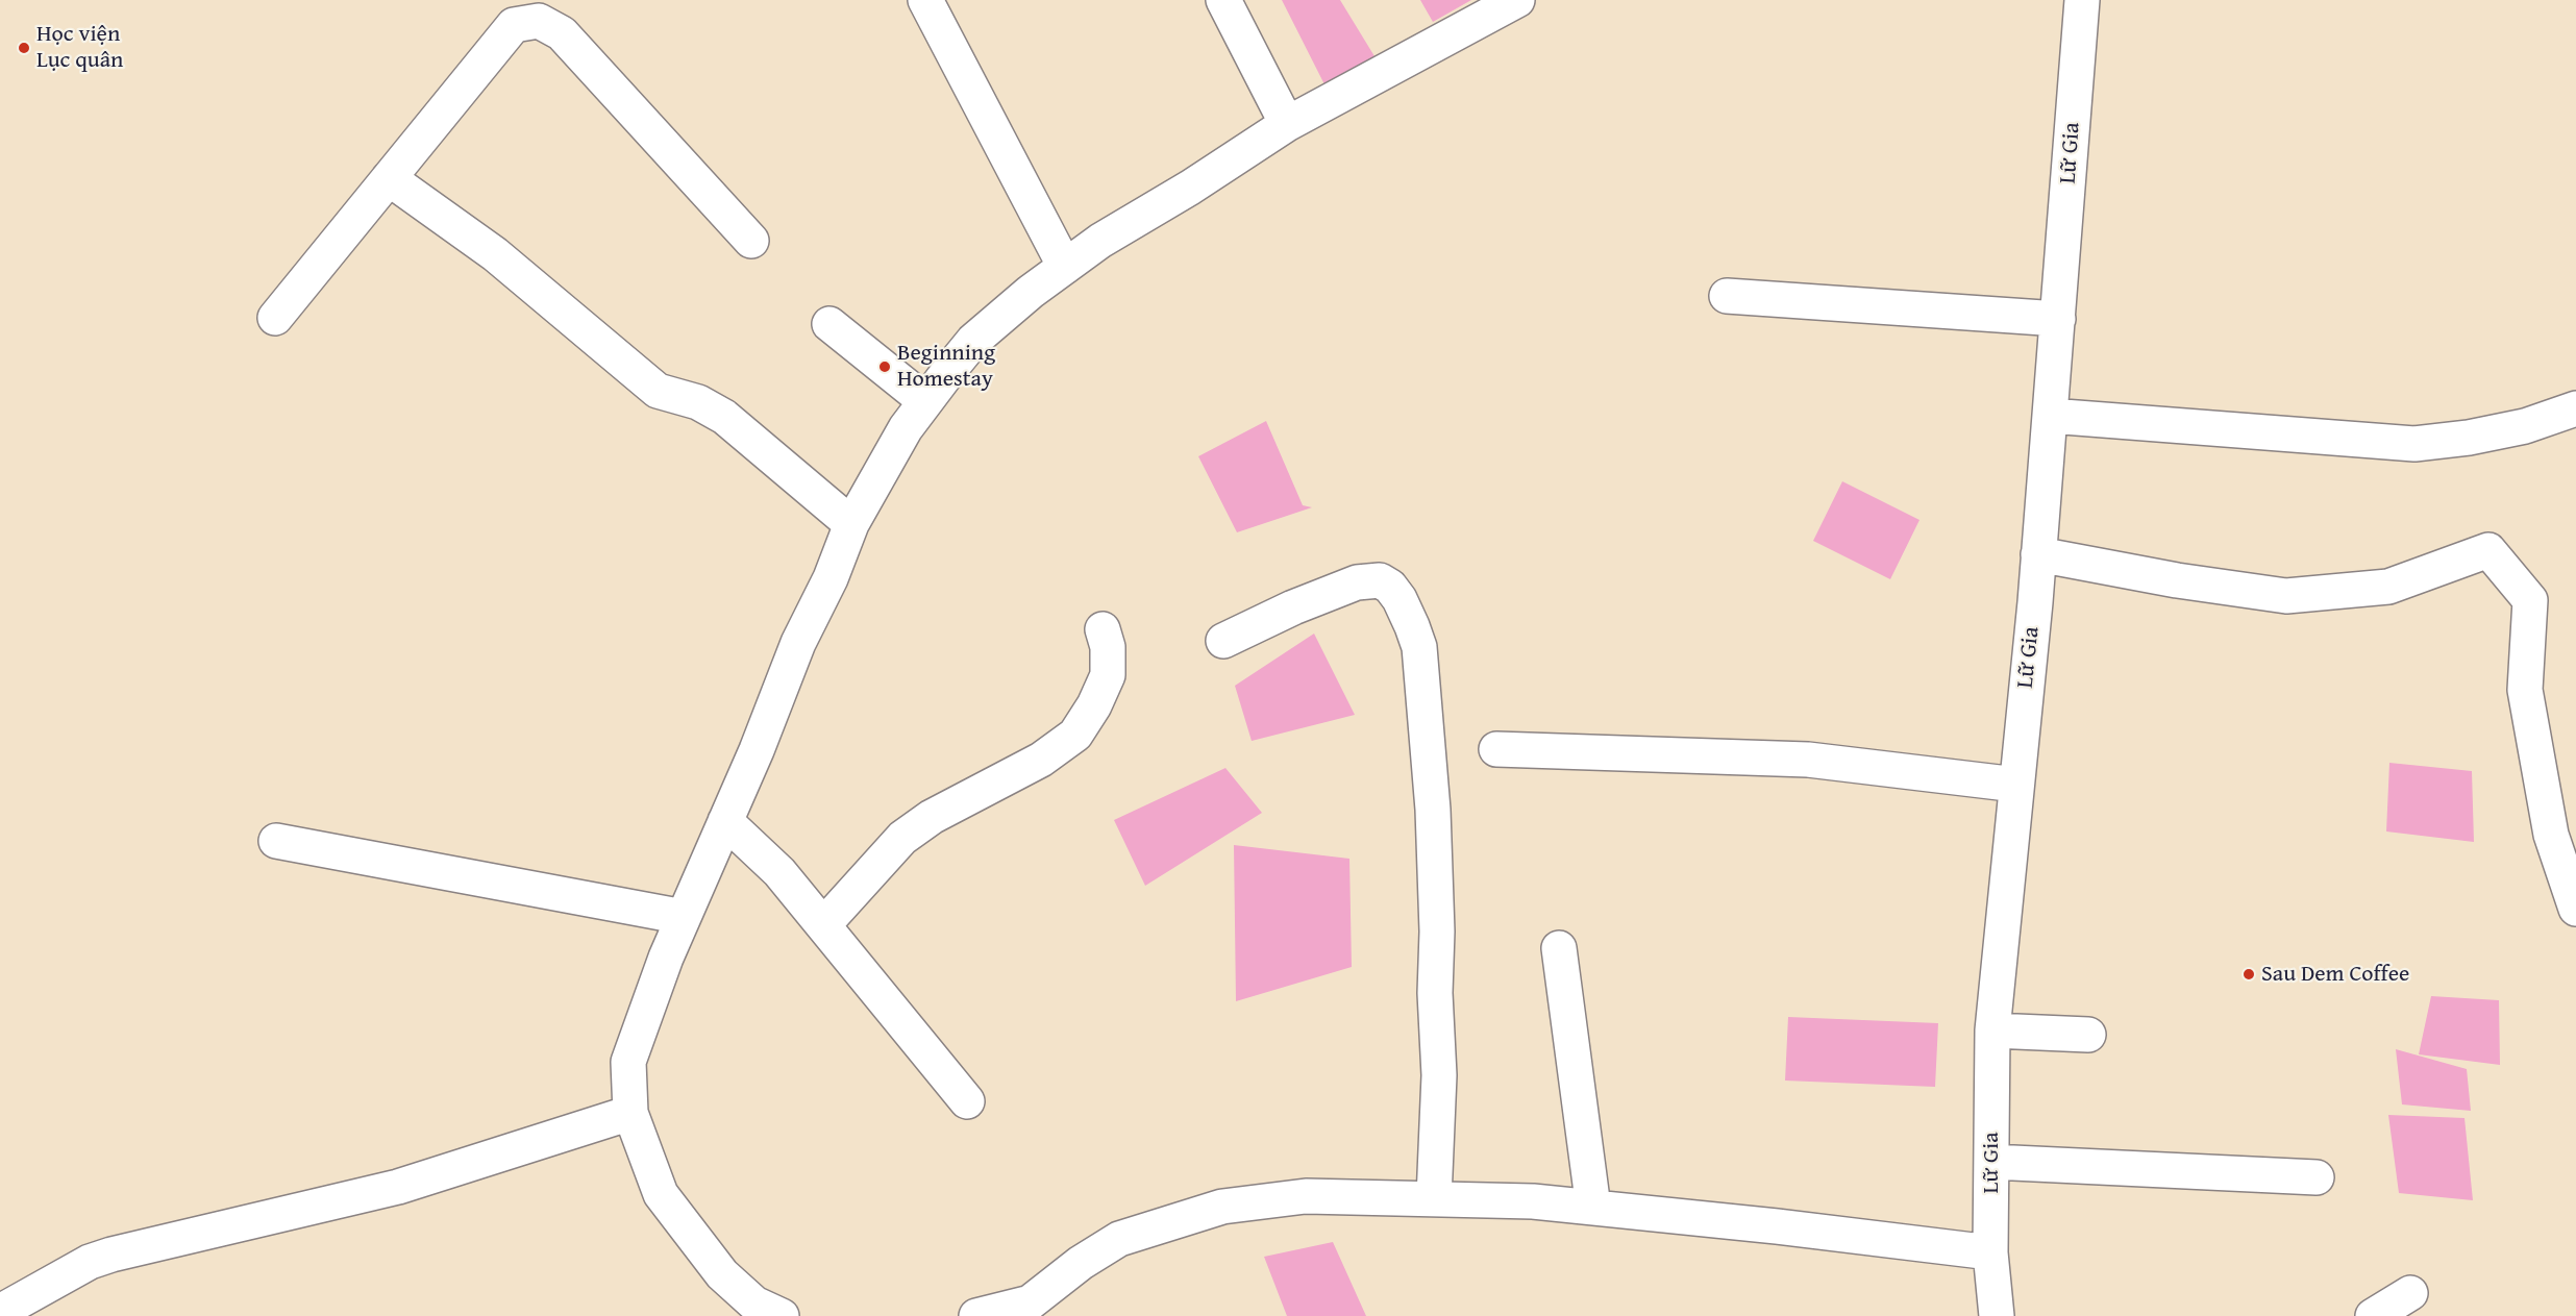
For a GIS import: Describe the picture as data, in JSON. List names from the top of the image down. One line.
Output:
{"streets":{"street":["Lữ Gia"]},"places":["Học viện Lục quân","Beginning Homestay","Sau Dem Coffee"]}
